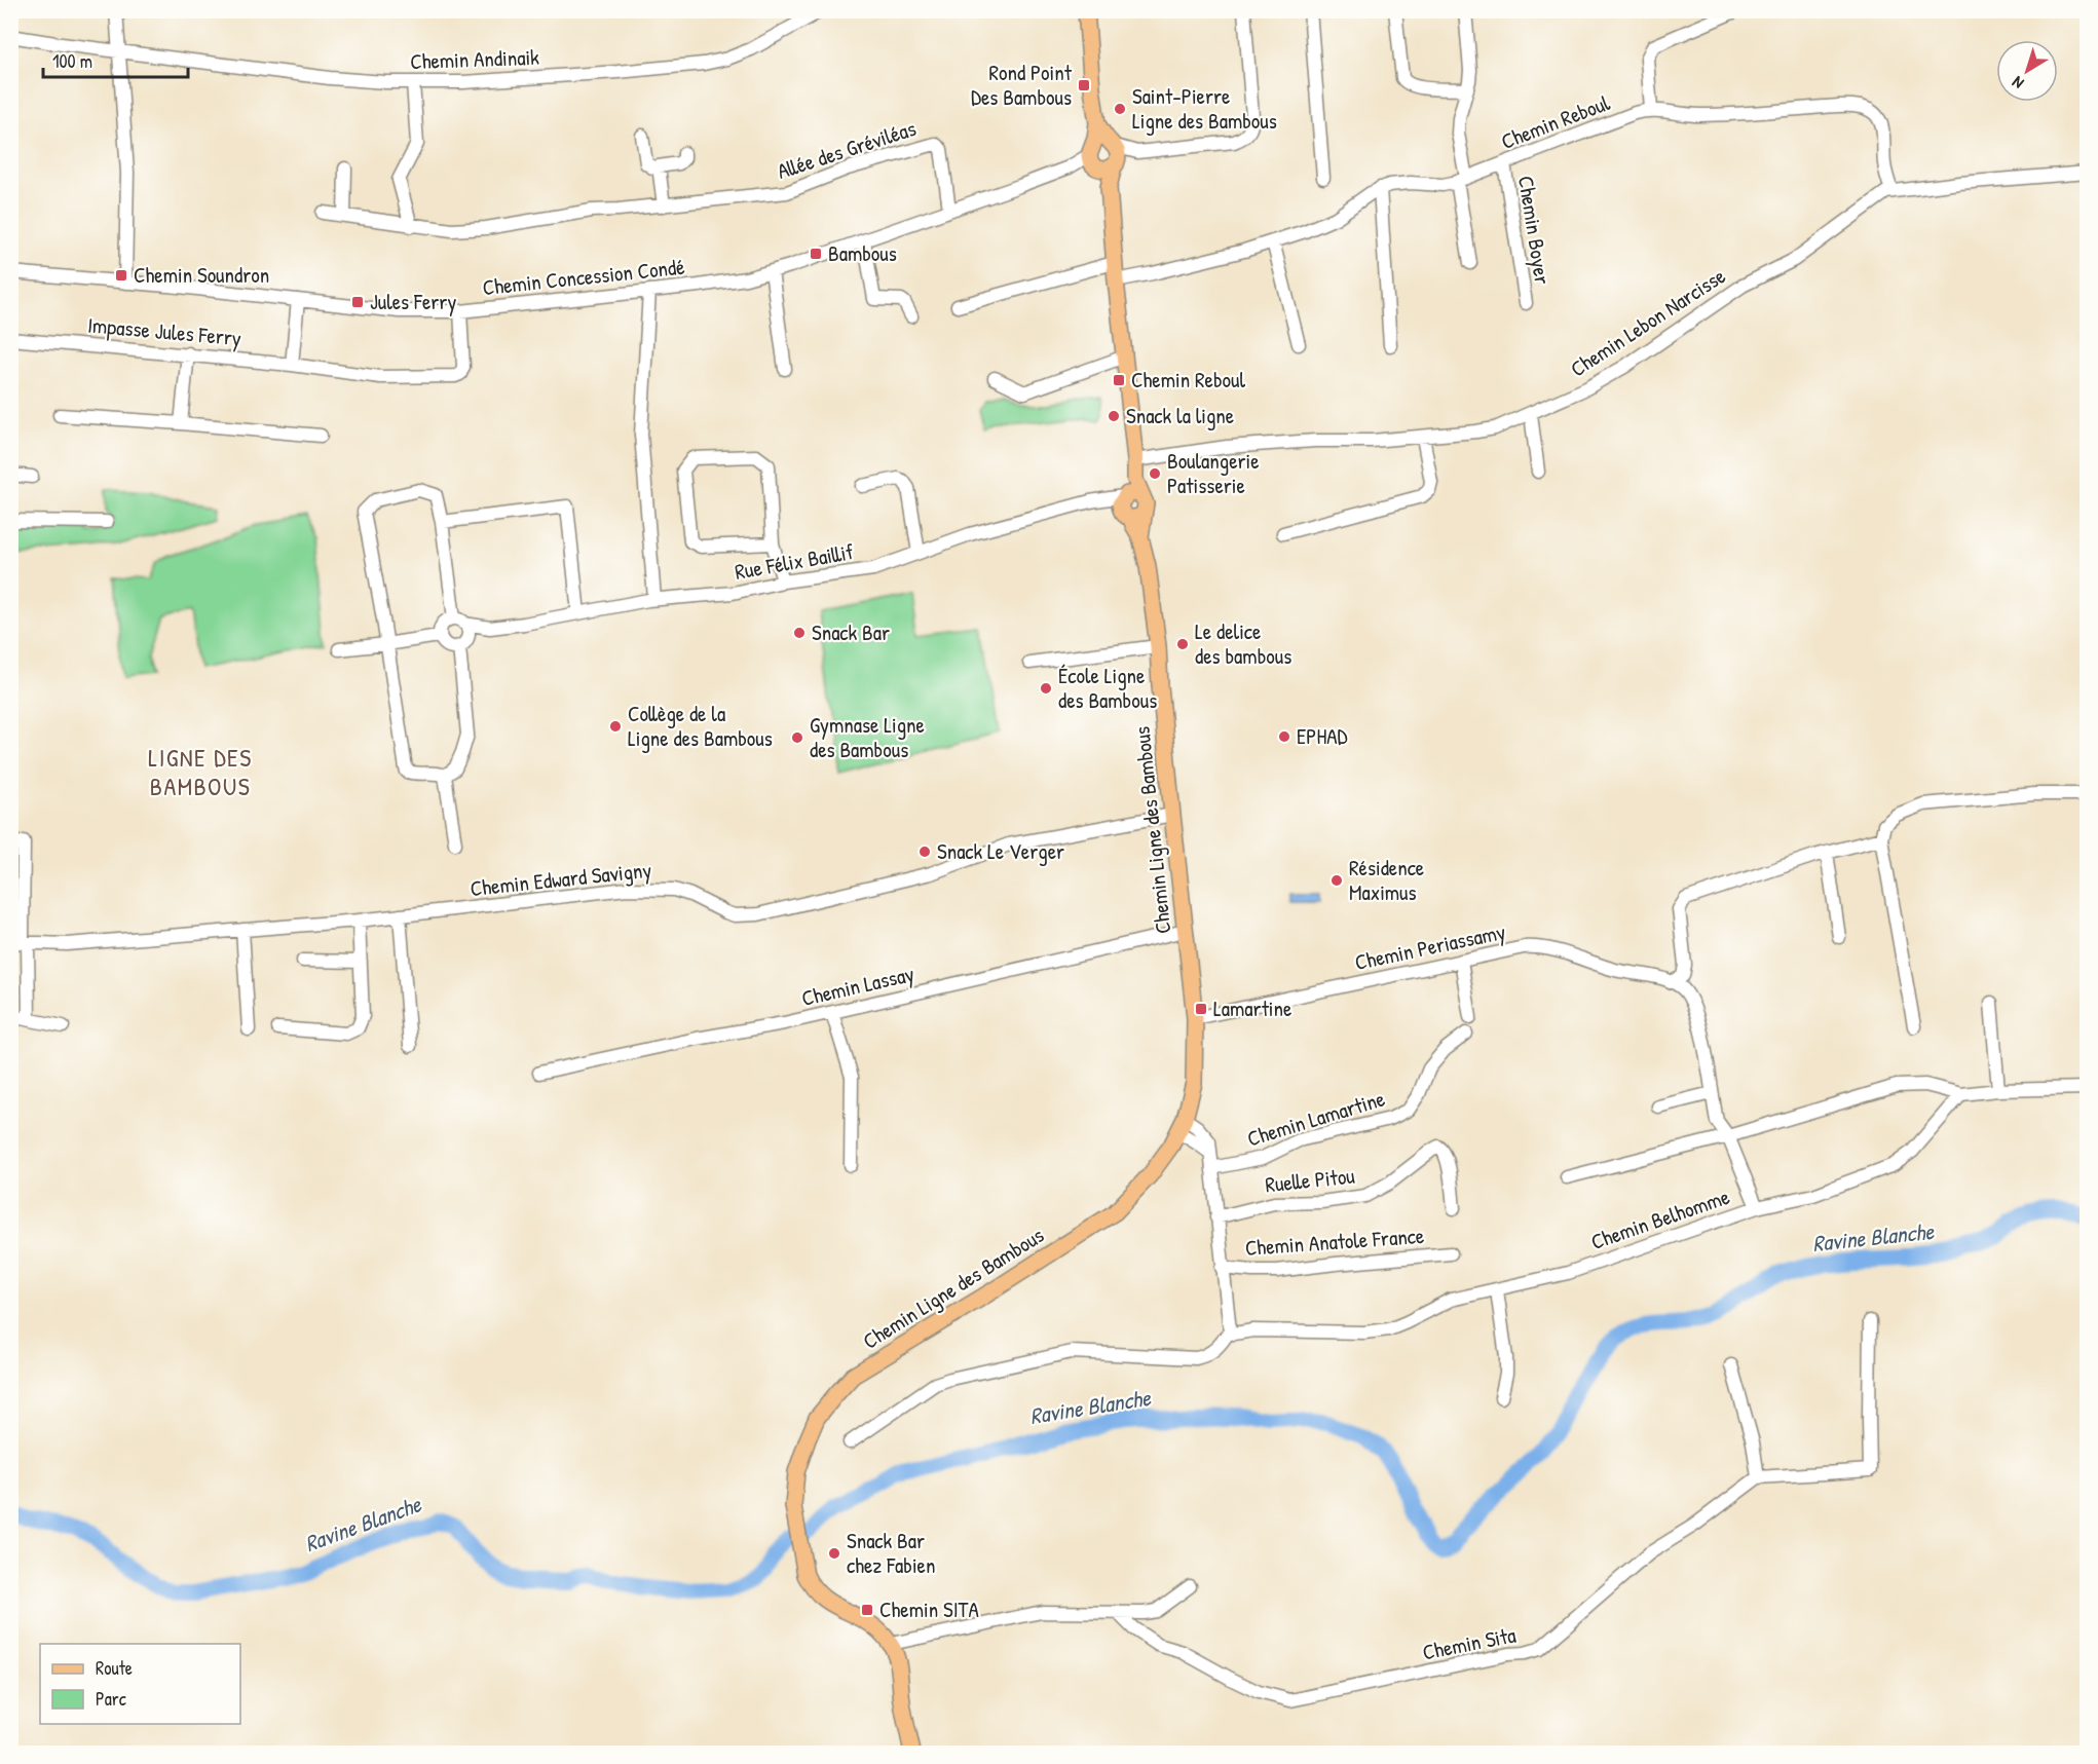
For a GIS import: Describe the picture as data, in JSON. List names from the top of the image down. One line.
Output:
{"streets":{"main road":["Chemin Ligne des Bambous"],"street":["Chemin Andinaik","Chemin Reboul","Allée des Gréviléas","Chemin Boyer","Chemin Concession Condé","Chemin Lebon Narcisse","Impasse Jules Ferry","Rue Félix Baillif","Chemin Edward Savigny","Chemin Periassamy","Chemin Lassay","Chemin Lamartine","Ruelle Pitou","Chemin Belhomme","Chemin Anatole France","Chemin Sita"]},"crossings":[["Chemin Reboul","Chemin Boyer"],["Chemin Reboul","Chemin Lebon Narcisse"],["Chemin Reboul","Chemin Ligne des Bambous"],["Allée des Gréviléas","Chemin Concession Condé"],["Chemin Concession Condé","Impasse Jules Ferry"],["Chemin Concession Condé","Chemin Ligne des Bambous"],["Chemin Lebon Narcisse","Chemin Ligne des Bambous"],["Rue Félix Baillif","Chemin Ligne des Bambous"],["Chemin Ligne des Bambous","Chemin Edward Savigny"],["Chemin Ligne des Bambous","Chemin Periassamy"],["Chemin Ligne des Bambous","Chemin Lassay"]],"districts":["LIGNE DES BAMBOUS"],"water":["Ravine Blanche"],"places":{"transit":["Rond Point Des Bambous","Bambous","Chemin Soundron","Jules Ferry","Chemin Reboul","Lamartine","Chemin SITA"],"other":["Saint-Pierre Ligne des Bambous","Snack la ligne","Boulangerie Patisserie","Snack Bar","Le delice des bambous","École Ligne des Bambous","Collège de la Ligne des Bambous","EPHAD","Gymnase Ligne des Bambous","Snack Le Verger","Résidence Maximus","Snack Bar chez Fabien"]},"legend":["Route","Parc"],"scale_bar":"100 m","north":"bottom left"}
